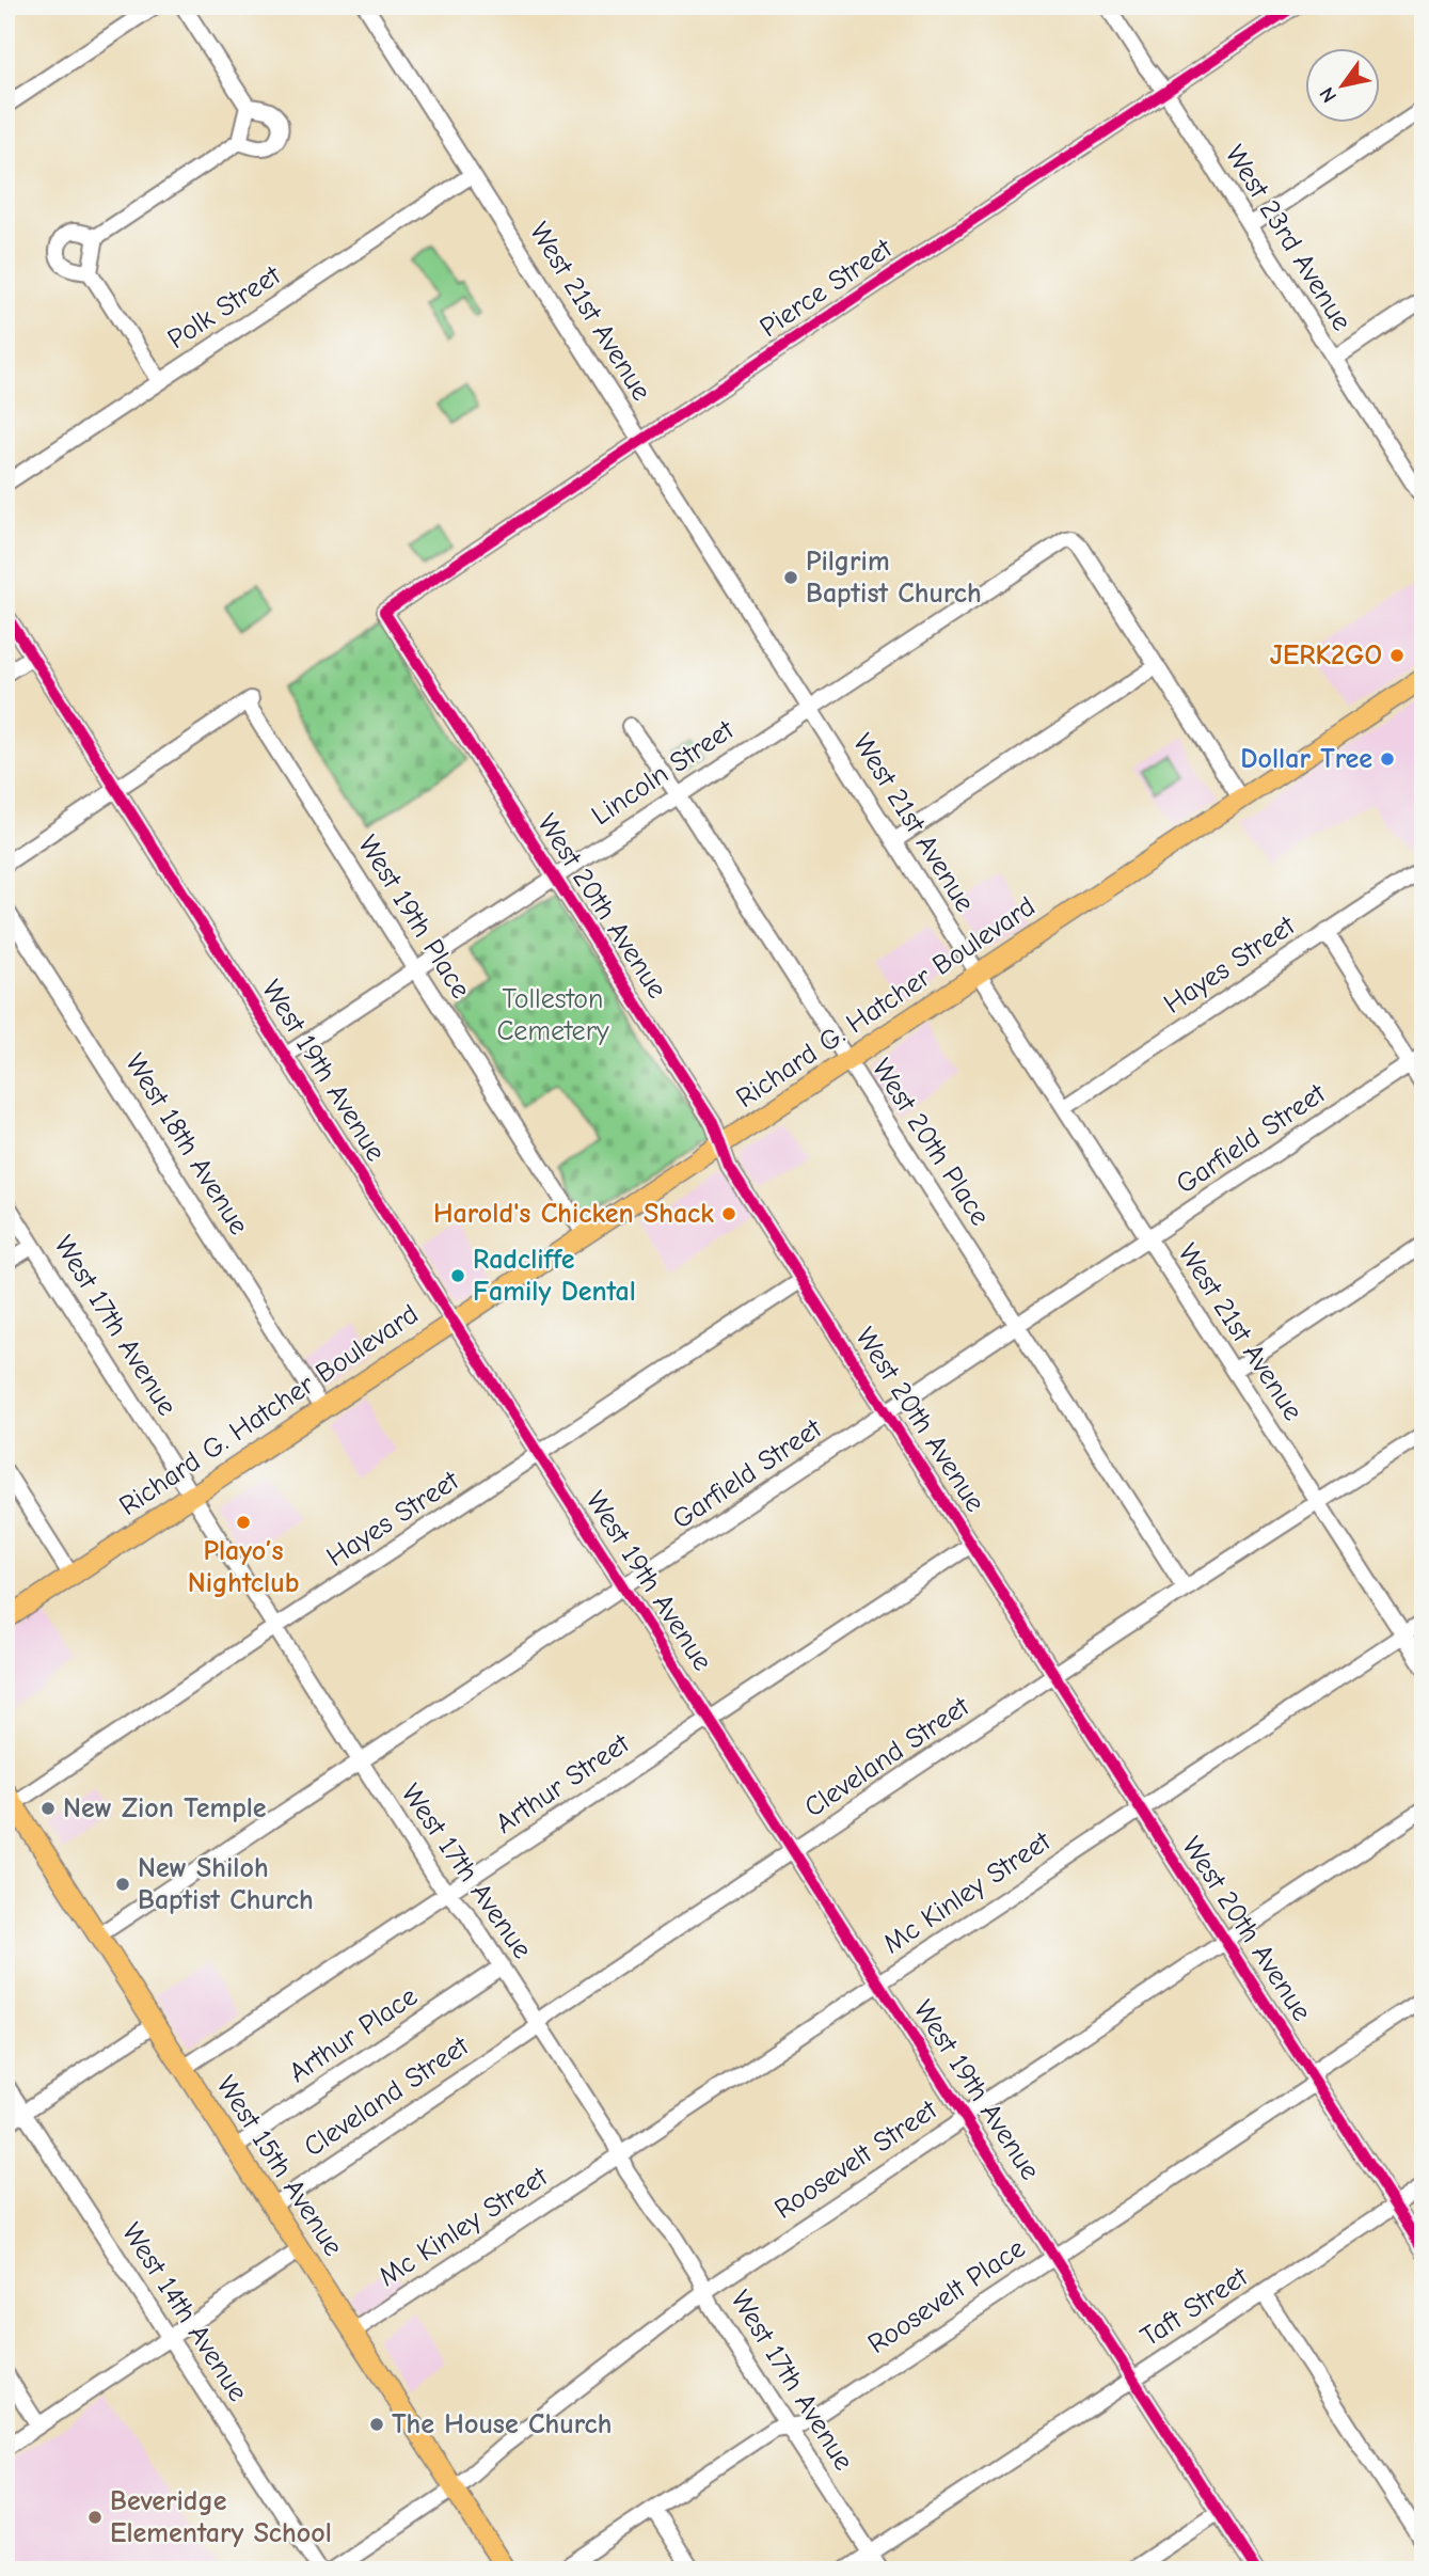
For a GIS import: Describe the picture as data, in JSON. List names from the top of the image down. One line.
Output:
{"streets":{"main road":["Richard G. Hatcher Boulevard","West 15th Avenue"],"street":["West 23rd Avenue","Pierce Street","Polk Street","West 21st Avenue","Lincoln Street","West 20th Avenue","West 19th Place","Hayes Street","West 19th Avenue","Garfield Street","West 20th Place","West 18th Avenue","West 17th Avenue","Cleveland Street","Arthur Street","Mc Kinley Street","Arthur Place","Roosevelt Street","Roosevelt Place","Taft Street","West 14th Avenue"]},"crossings":[["West 23rd Avenue","Pierce Street"],["Pierce Street","West 21st Avenue"],["Pierce Street","West 20th Avenue"],["Polk Street","West 21st Avenue"],["West 21st Avenue","Lincoln Street"],["West 21st Avenue","Hayes Street"],["West 21st Avenue","Richard G. Hatcher Boulevard"],["West 21st Avenue","Garfield Street"],["West 21st Avenue","Cleveland Street"],["West 21st Avenue","Mc Kinley Street"],["Lincoln Street","West 20th Avenue"],["Lincoln Street","West 19th Place"],["Lincoln Street","West 19th Avenue"],["Lincoln Street","West 20th Place"],["West 20th Avenue","Hayes Street"],["West 20th Avenue","Richard G. Hatcher Boulevard"],["West 20th Avenue","Garfield Street"],["West 20th Avenue","Cleveland Street"],["West 20th Avenue","Arthur Street"],["West 20th Avenue","Mc Kinley Street"],["West 20th Avenue","Roosevelt Street"],["West 20th Avenue","Roosevelt Place"],["West 20th Avenue","Taft Street"],["West 19th Place","Richard G. Hatcher Boulevard"],["West 19th Place","West 19th Avenue"],["Hayes Street","West 19th Avenue"],["Hayes Street","West 17th Avenue"],["Hayes Street","West 15th Avenue"],["Richard G. Hatcher Boulevard","West 19th Avenue"],["Richard G. Hatcher Boulevard","West 20th Place"],["Richard G. Hatcher Boulevard","West 18th Avenue"],["Richard G. Hatcher Boulevard","West 17th Avenue"],["West 19th Avenue","Garfield Street"],["West 19th Avenue","Cleveland Street"],["West 19th Avenue","Arthur Street"],["West 19th Avenue","Mc Kinley Street"],["West 19th Avenue","Roosevelt Street"],["West 19th Avenue","Roosevelt Place"],["West 19th Avenue","Taft Street"],["Garfield Street","West 20th Place"],["Garfield Street","West 17th Avenue"],["Garfield Street","West 15th Avenue"],["West 20th Place","Cleveland Street"],["West 17th Avenue","Cleveland Street"],["West 17th Avenue","Arthur Street"],["West 17th Avenue","Mc Kinley Street"],["West 17th Avenue","Arthur Place"],["West 17th Avenue","Roosevelt Street"],["West 17th Avenue","Roosevelt Place"],["West 17th Avenue","Taft Street"],["Cleveland Street","West 15th Avenue"],["Arthur Street","West 15th Avenue"],["Mc Kinley Street","West 15th Avenue"],["Arthur Place","West 15th Avenue"],["Roosevelt Street","West 15th Avenue"]],"parks":["Tolleston Cemetery"],"places":["Pilgrim Baptist Church","JERK2GO","Dollar Tree","Harold's Chicken Shack","Radcliffe Family Dental","Playo’s Nightclub","New Zion Temple","New Shiloh Baptist Church","The House Church","Beveridge Elementary School"],"north":"bottom left"}
